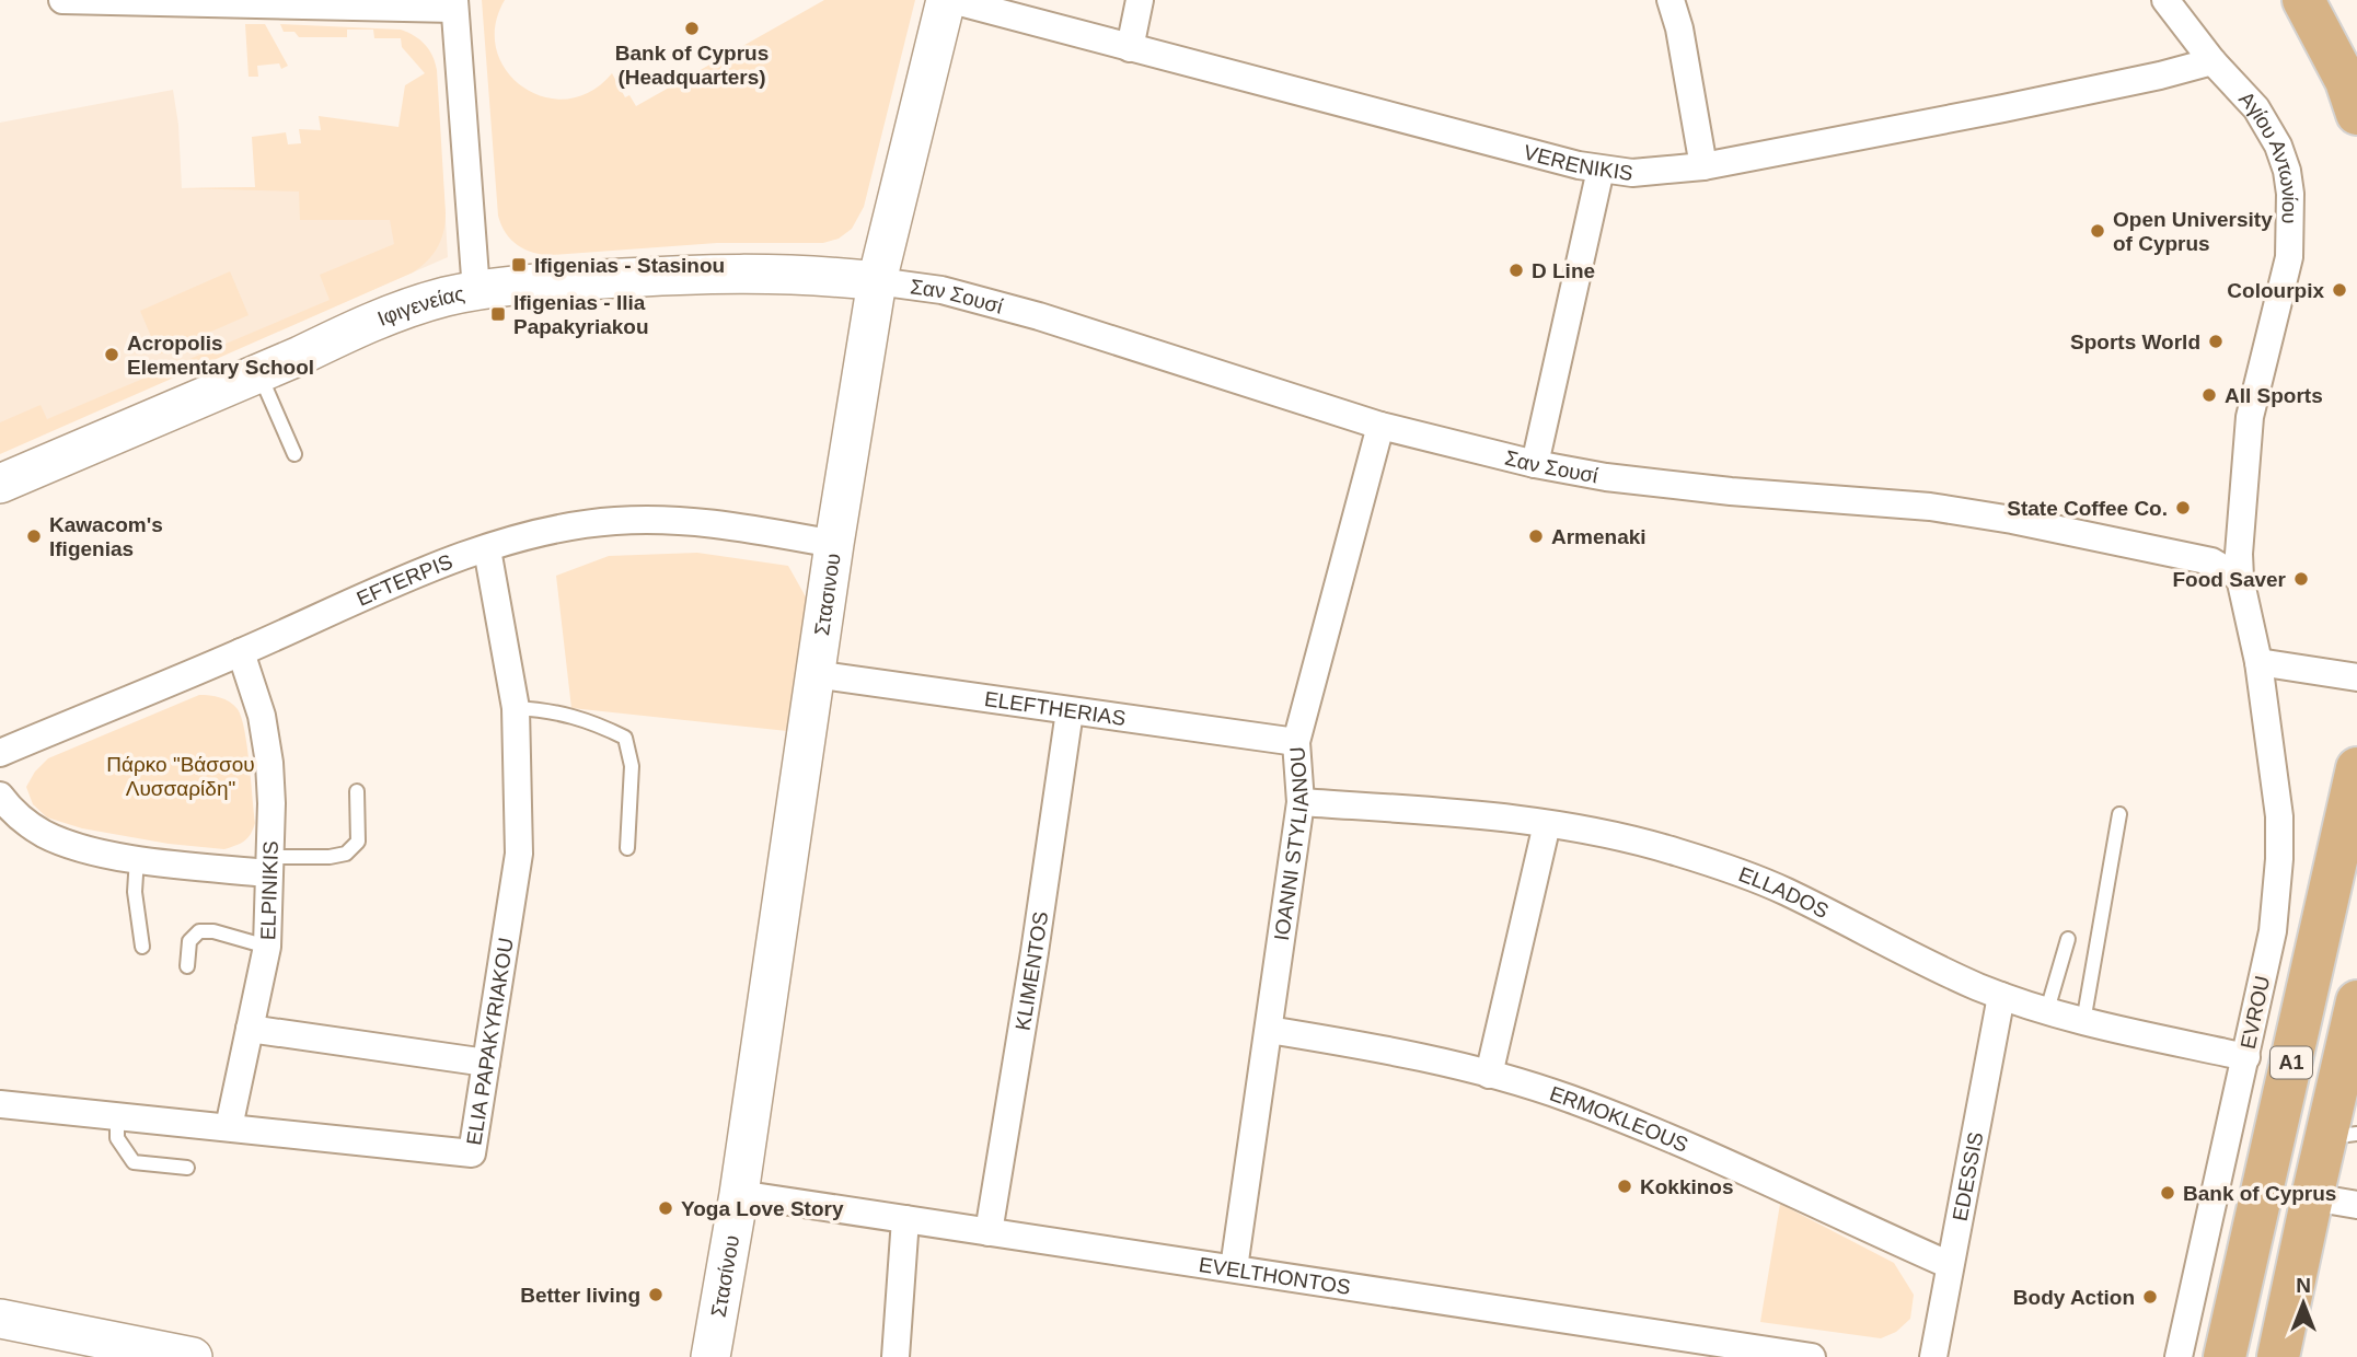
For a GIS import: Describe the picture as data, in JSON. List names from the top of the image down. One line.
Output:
{"streets":{"main road":["A1"],"street":["VERENIKIS","Αγίου Αντωνίου","Σαν Σουσί","Ιφιγενείας","EFTERPIS","Στασινου","ELEFTHERIAS","IOANNI STYLIANOU","ELPINIKIS","ELLADOS","KLIMENTOS","EVROU","ELIA PAPAKYRIAKOU","ERMOKLEOUS","EDESSIS","EVELTHONTOS","Στασίνου"]},"crossings":[["VERENIKIS","Αγίου Αντωνίου"],["VERENIKIS","Στασινου"],["Αγίου Αντωνίου","Σαν Σουσί"],["Αγίου Αντωνίου","EVROU"],["Σαν Σουσί","Ιφιγενείας"],["Σαν Σουσί","Στασινου"],["Σαν Σουσί","IOANNI STYLIANOU"],["Ιφιγενείας","Στασινου"],["EFTERPIS","Στασινου"],["EFTERPIS","ELPINIKIS"],["EFTERPIS","ELIA PAPAKYRIAKOU"],["Στασινου","ELEFTHERIAS"],["Στασινου","EVELTHONTOS"],["Στασινου","Στασίνου"],["ELEFTHERIAS","IOANNI STYLIANOU"],["ELEFTHERIAS","KLIMENTOS"],["IOANNI STYLIANOU","ELLADOS"],["IOANNI STYLIANOU","ERMOKLEOUS"],["IOANNI STYLIANOU","EVELTHONTOS"],["ELPINIKIS","ELIA PAPAKYRIAKOU"],["ELLADOS","EVROU"],["ELLADOS","EDESSIS"],["KLIMENTOS","EVELTHONTOS"],["ERMOKLEOUS","EDESSIS"],["EVELTHONTOS","Στασίνου"]],"parks":["Πάρκο \"Βάσσου Λυσσαρίδη\""],"places":{"other":["Bank of Cyprus (Headquarters)","Open University of Cyprus","D Line","Colourpix","Sports World","Acropolis Elementary School","All Sports","State Coffee Co.","Kawacom's Ifigenias","Armenaki","Food Saver","Kokkinos","Bank of Cyprus","Yoga Love Story","Better living","Body Action"],"transit":["Ifigenias - Stasinou","Ifigenias - Ilia Papakyriakou"]},"north":"top"}
